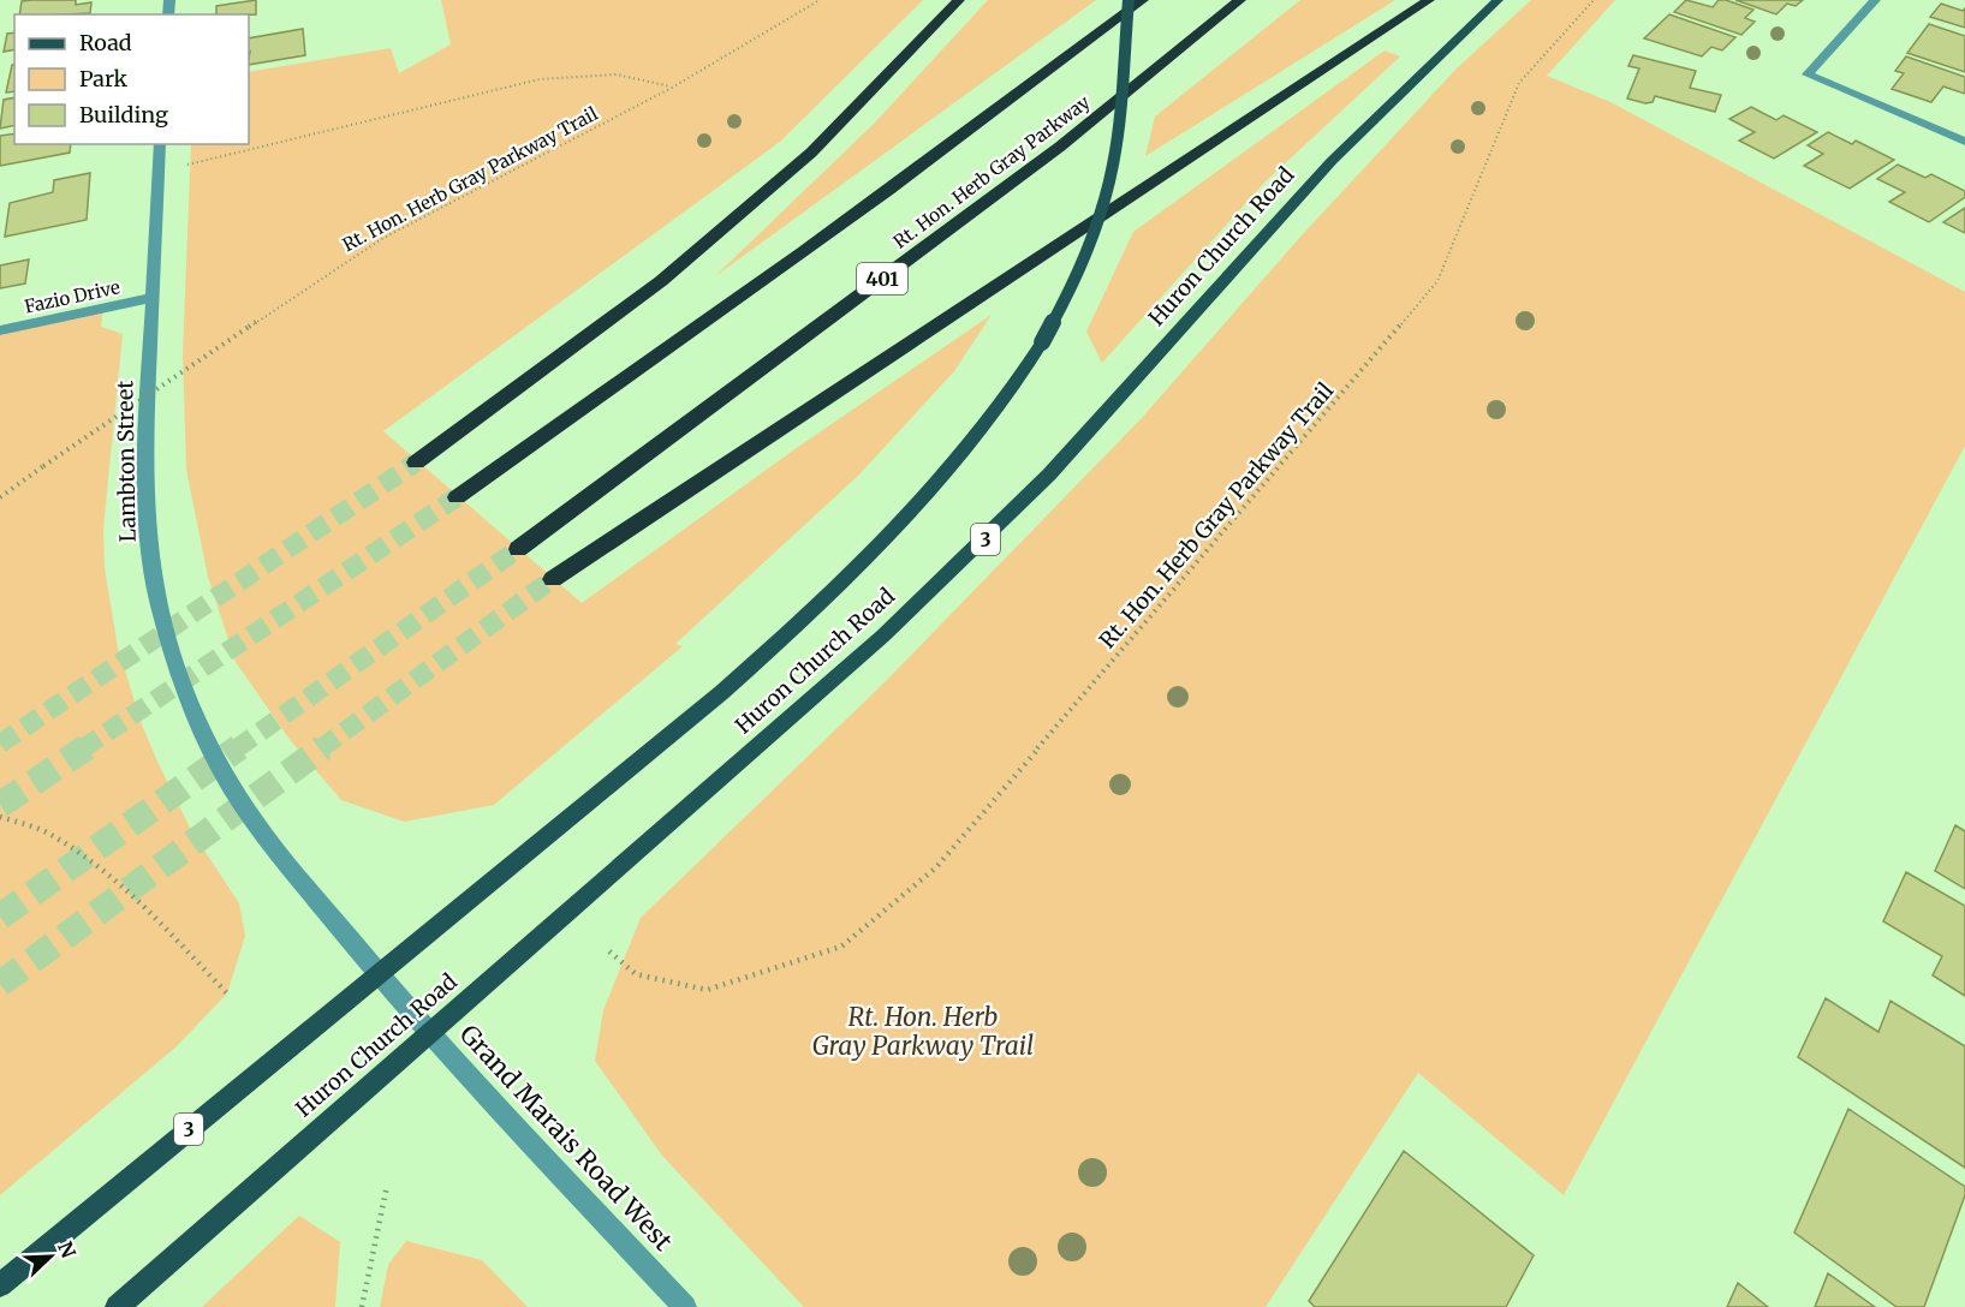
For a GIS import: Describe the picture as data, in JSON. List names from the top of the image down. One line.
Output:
{"streets":{"highway":["Rt. Hon. Herb Gray Parkway","401"],"main road":["Huron Church Road","3"],"street":["Fazio Drive","Lambton Street","Grand Marais Road West"],"path":["Rt. Hon. Herb Gray Parkway Trail"]},"crossings":[["Huron Church Road","Lambton Street"],["Huron Church Road","Grand Marais Road West"],["Fazio Drive","Lambton Street"],["Lambton Street","Grand Marais Road West"]],"parks":["Rt. Hon. Herb Gray Parkway Trail"],"legend":["Road","Park","Building"],"north":"top right"}
